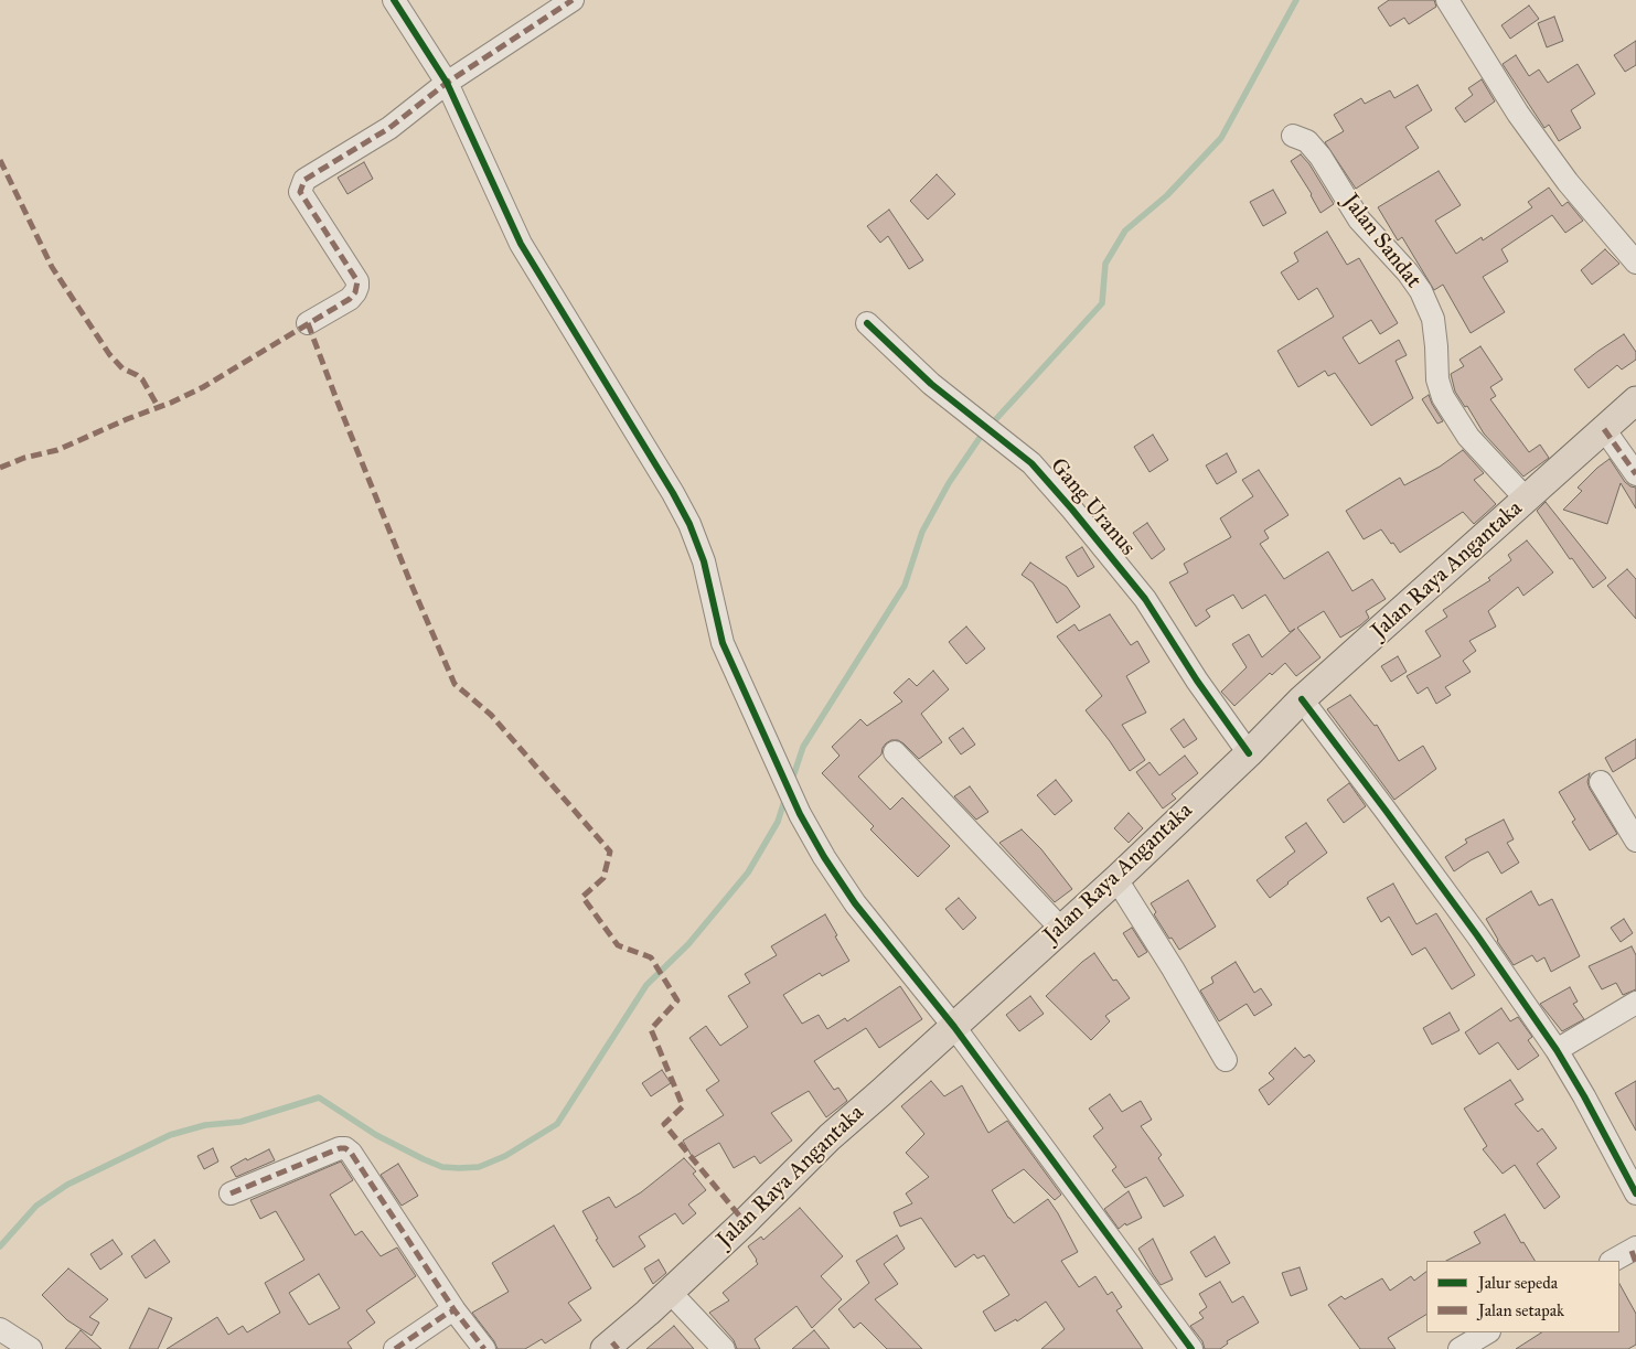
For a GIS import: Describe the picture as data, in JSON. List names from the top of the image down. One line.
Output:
{"streets":{"main road":["Jalan Raya Angantaka"],"street":["Jalan Sandat","Gang Uranus"]},"crossings":[["Jalan Sandat","Jalan Raya Angantaka"],["Gang Uranus","Jalan Raya Angantaka"]],"legend":["Jalur sepeda","Jalan setapak"]}
